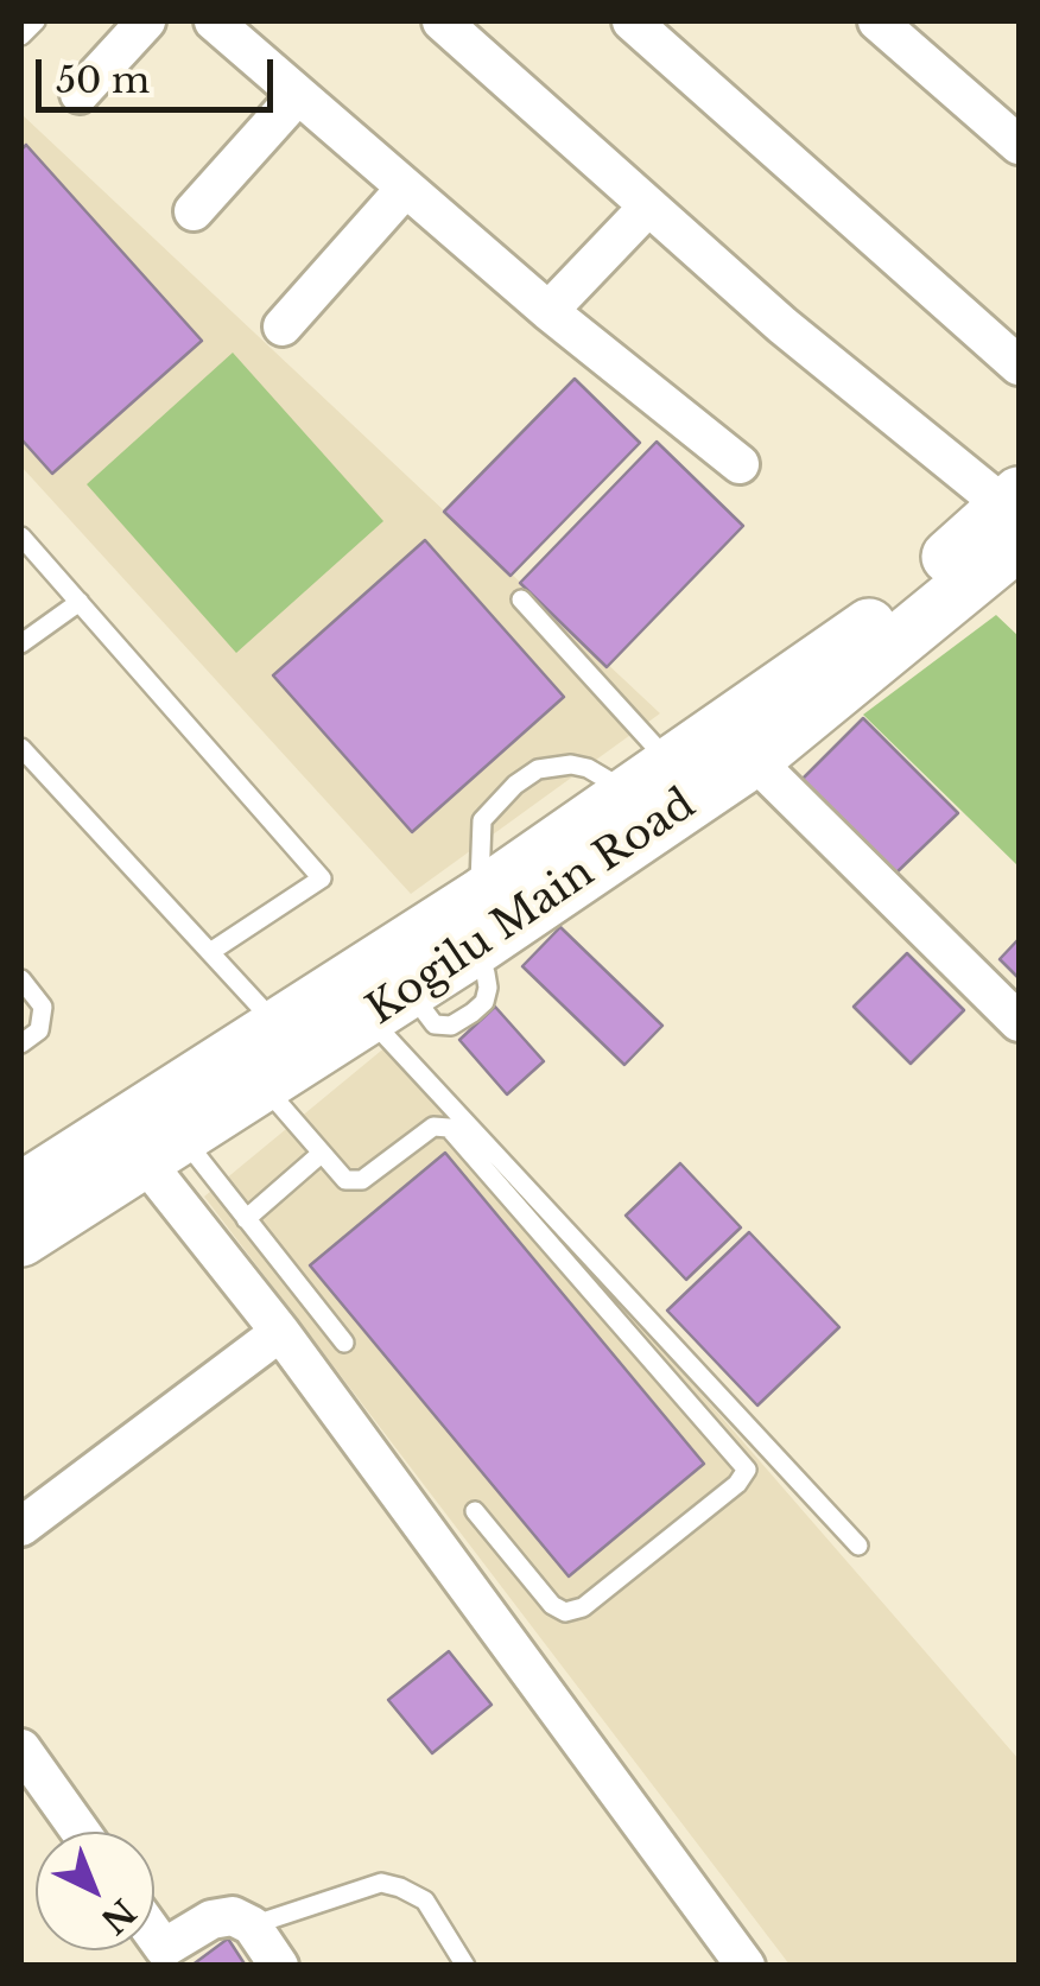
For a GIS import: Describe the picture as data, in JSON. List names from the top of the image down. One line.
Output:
{"streets":{"main road":["Kogilu Main Road"]},"scale_bar":"50 m","north":"bottom right"}
